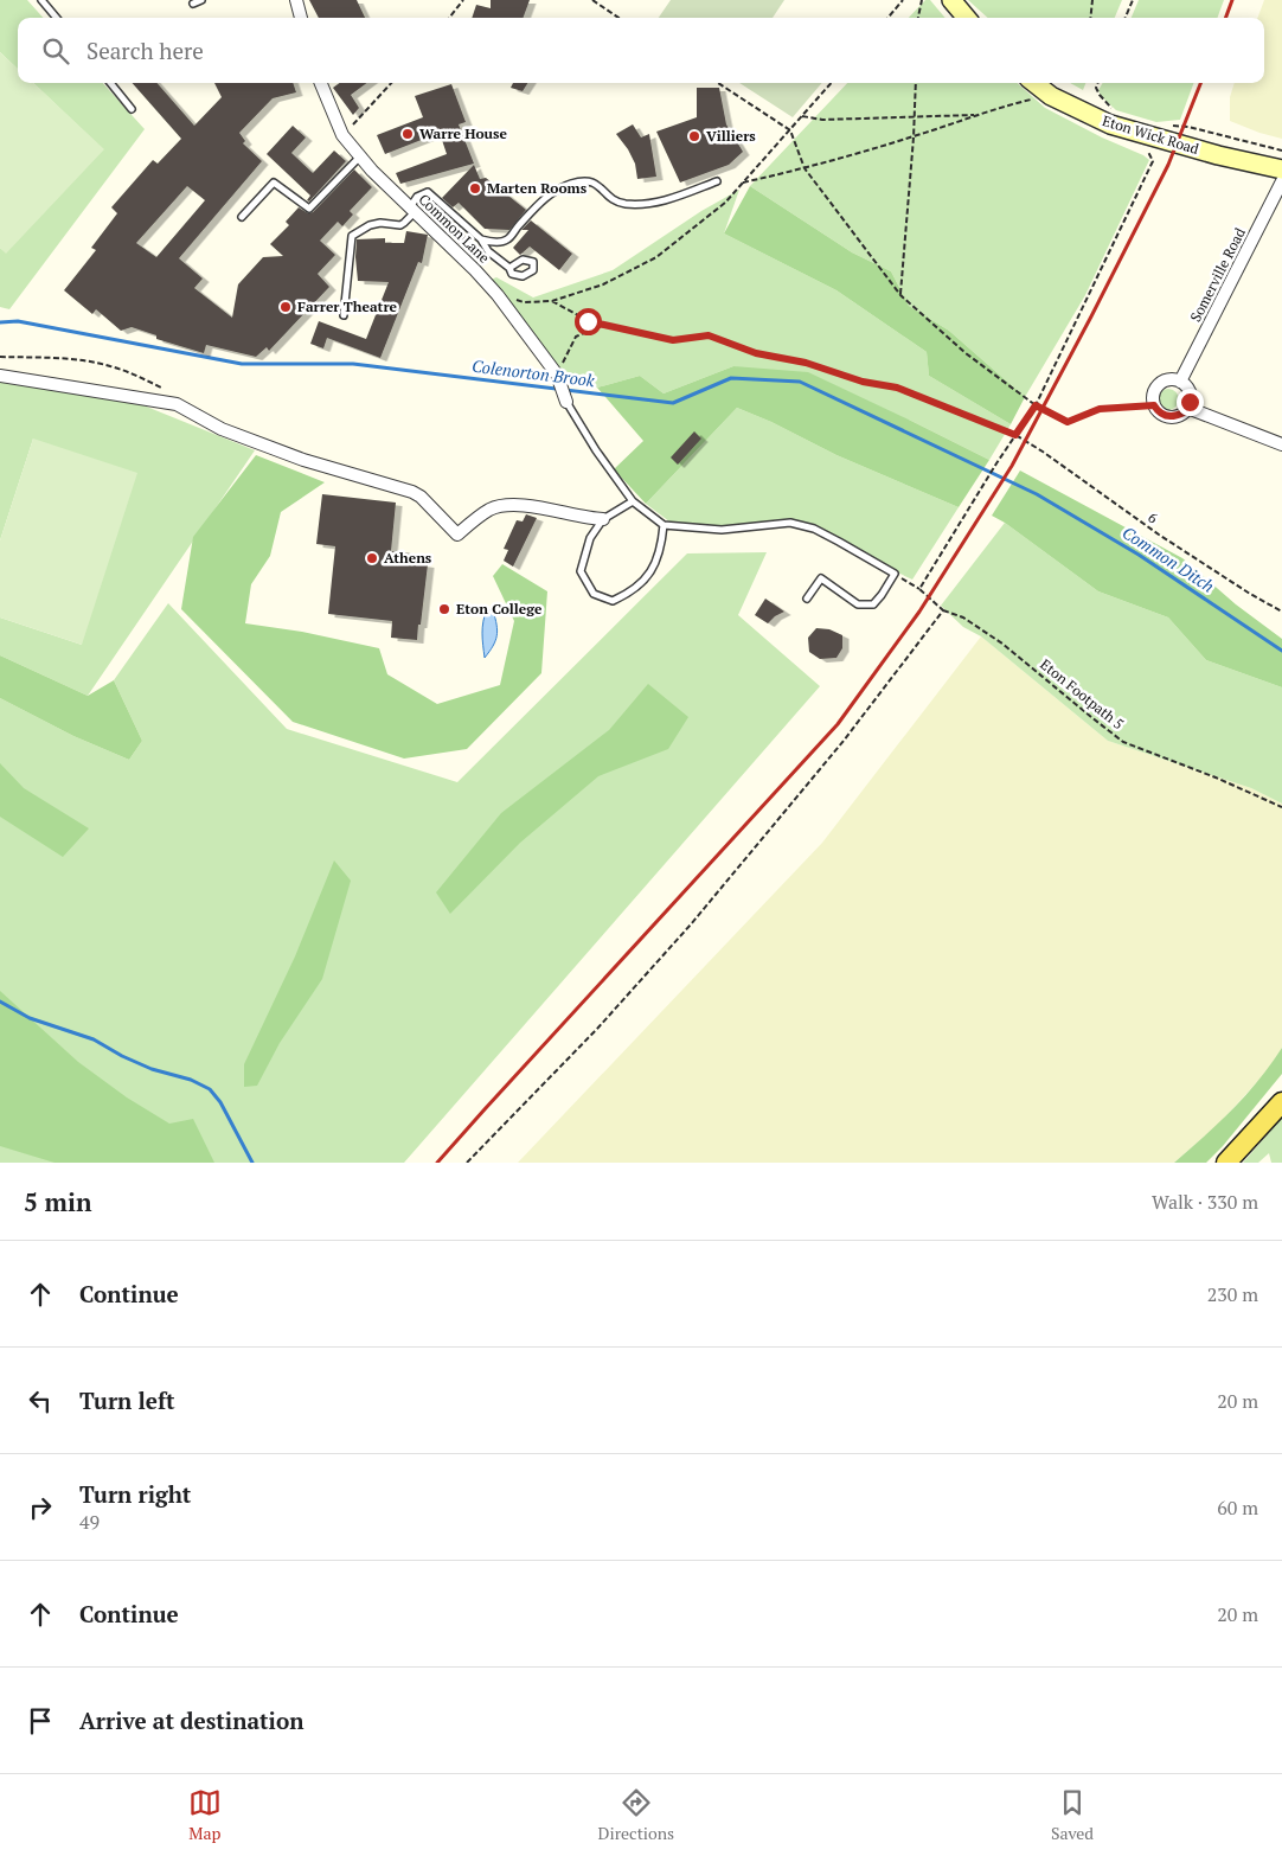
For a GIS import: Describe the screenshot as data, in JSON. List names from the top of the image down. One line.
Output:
{"streets":{"main road":["Eton Wick Road"],"street":["Common Lane","Somerville Road"],"path":["6","Eton Footpath 5"]},"water":["Colenorton Brook","Common Ditch"],"places":["Warre House","Villiers","Marten Rooms","Farrer Theatre","Athens","Eton College"],"page":{"search":"Search here","heading":["5 min","Walk · 330 m"],"list":[["Continue","230 m"],["Turn left","20 m"],["Turn right","49","60 m"],["Continue","20 m"],"Arrive at destination"],"nav":["Map","Directions","Saved"]}}
